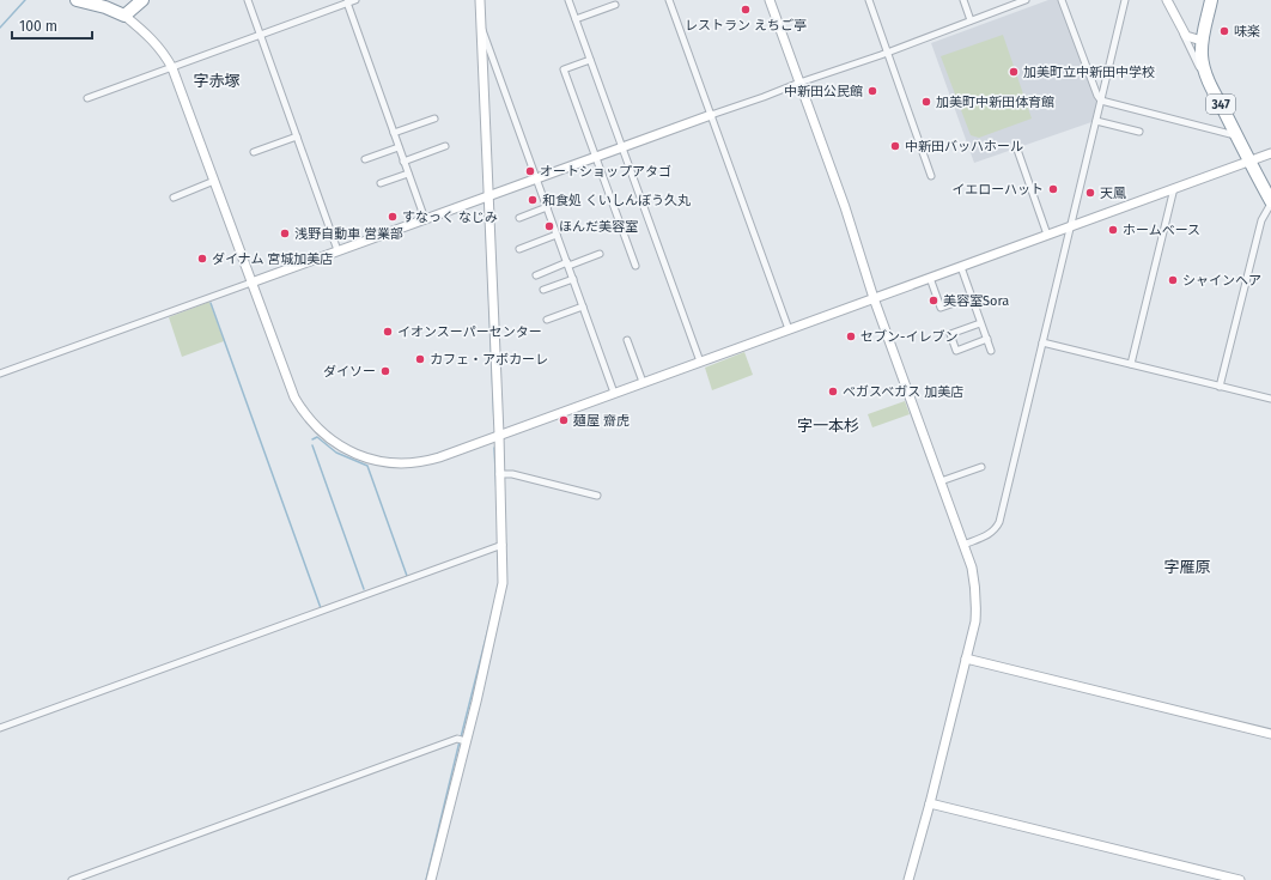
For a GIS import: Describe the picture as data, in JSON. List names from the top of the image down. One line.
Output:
{"streets":{"highway":["347"]},"districts":["字赤塚","字一本杉","字雁原"],"places":["レストラン えちご亭","味楽","加美町立中新田中学校","中新田公民館","加美町中新田体育館","中新田バッハホール","オートショップアタゴ","イエローハット","天鳳","和食処 くいしんぼう久丸","すなっく なじみ","ほんだ美容室","ホームベース","浅野自動車 営業部","ダイナム 宮城加美店","シャインヘア","美容室Sora","イオンスーパーセンター","セブン-イレブン","カフェ・アボカーレ","ダイソー","ベガスベガス 加美店","麺屋 齋虎"],"scale_bar":"100 m"}
